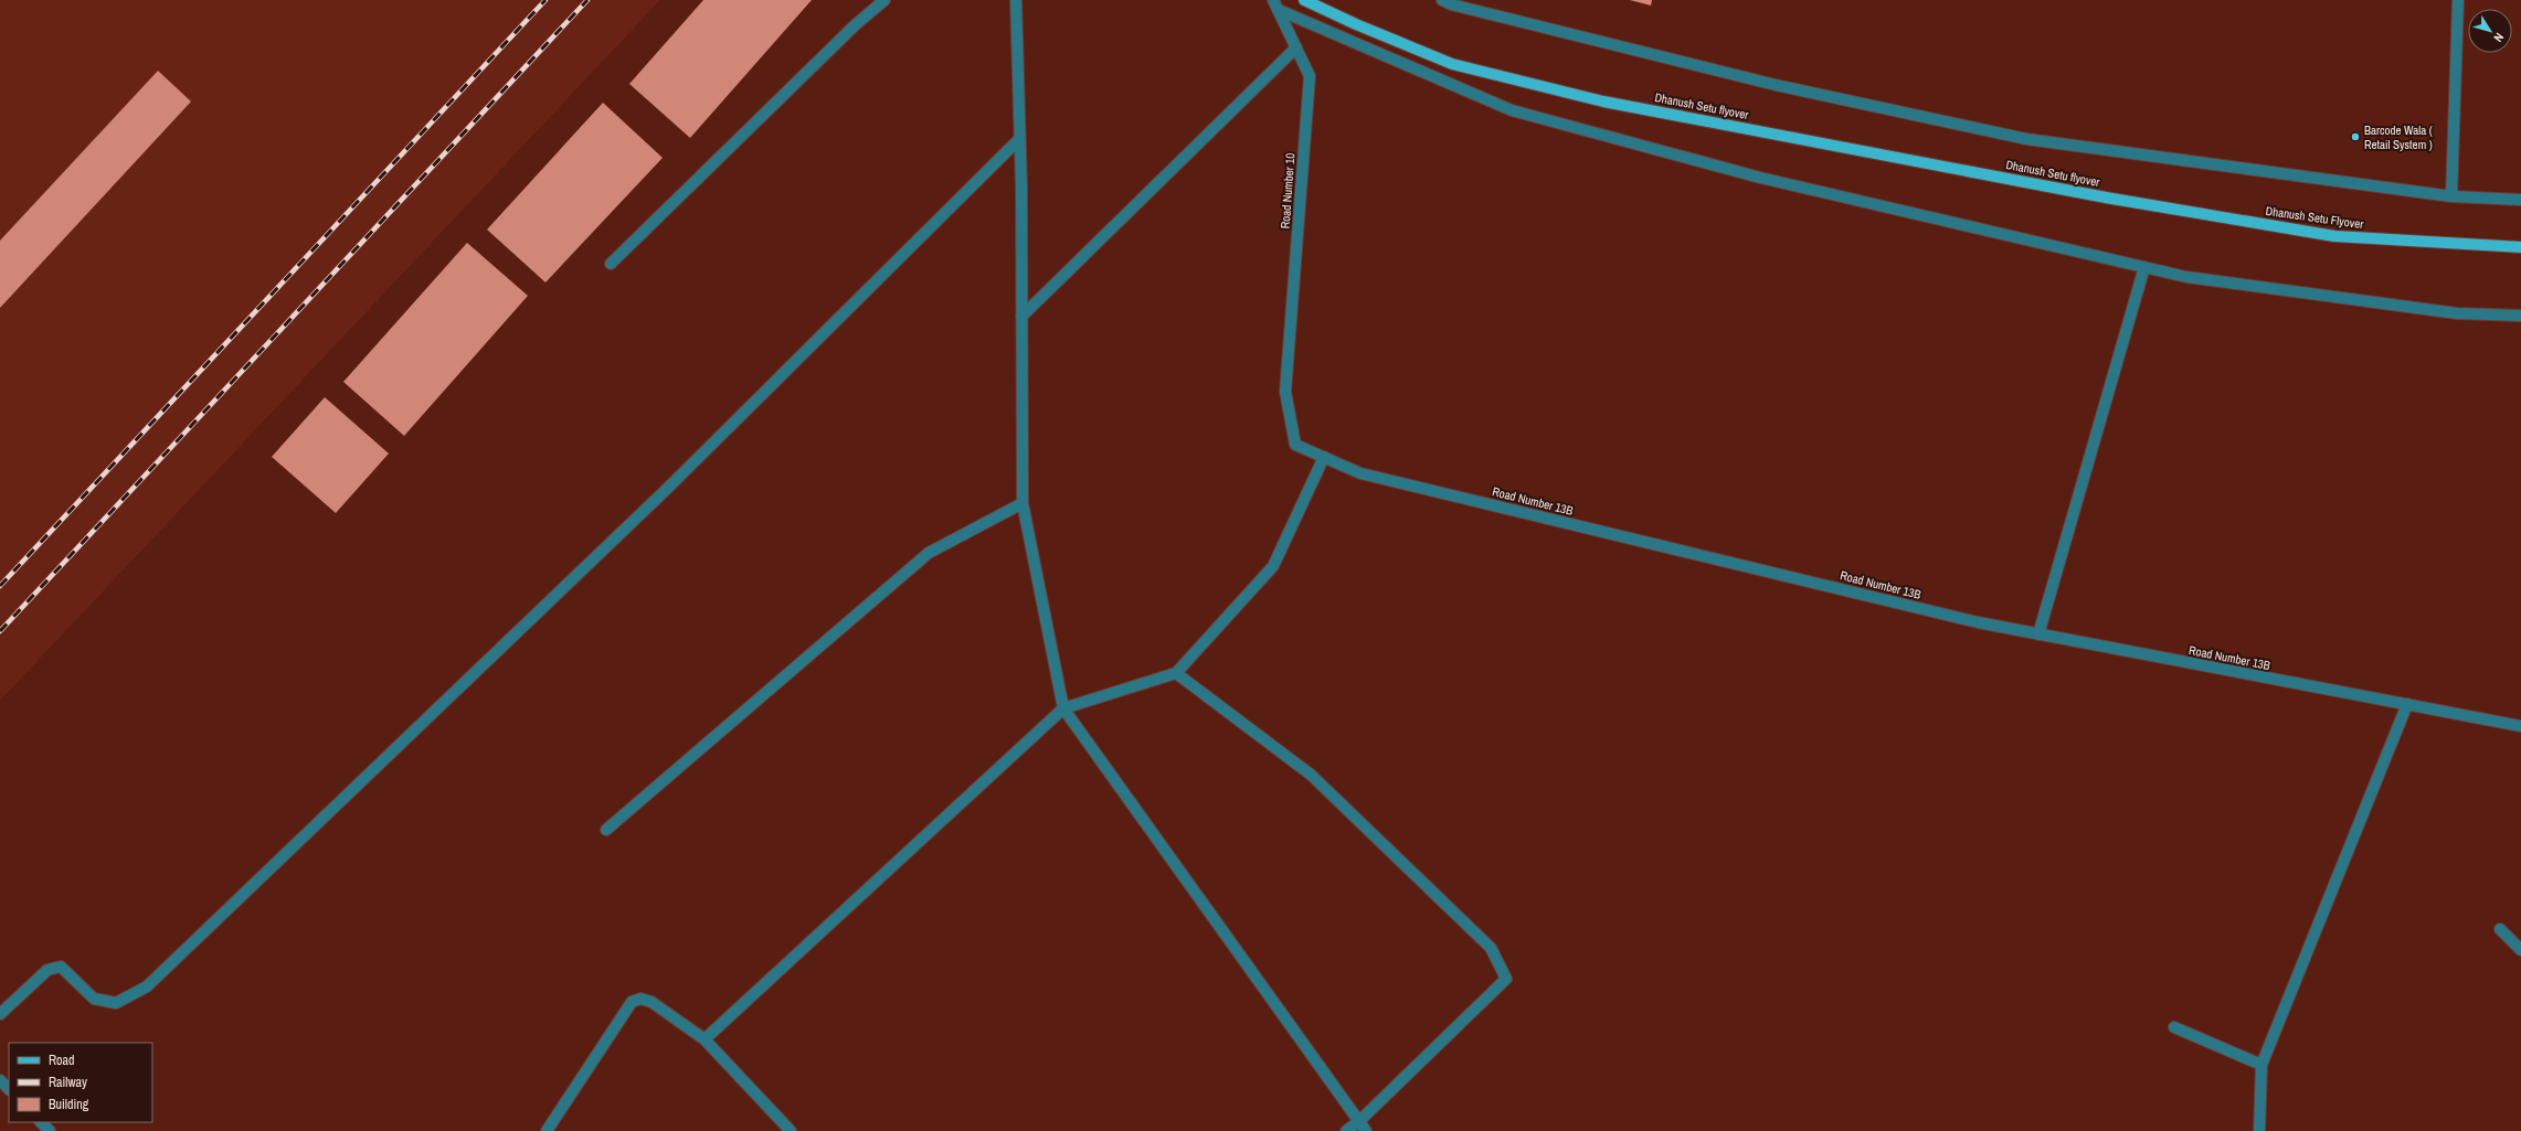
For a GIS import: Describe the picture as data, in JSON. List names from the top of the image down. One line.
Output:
{"streets":{"main road":["Dhanush Setu flyover","Dhanush Setu Flyover"],"street":["Road Number 10","Road Number 13B"]},"crossings":[["Dhanush Setu flyover","Dhanush Setu Flyover"],["Road Number 10","Road Number 13B"]],"places":["Barcode Wala ( Retail System )"],"legend":["Road","Railway","Building"],"north":"bottom right"}
